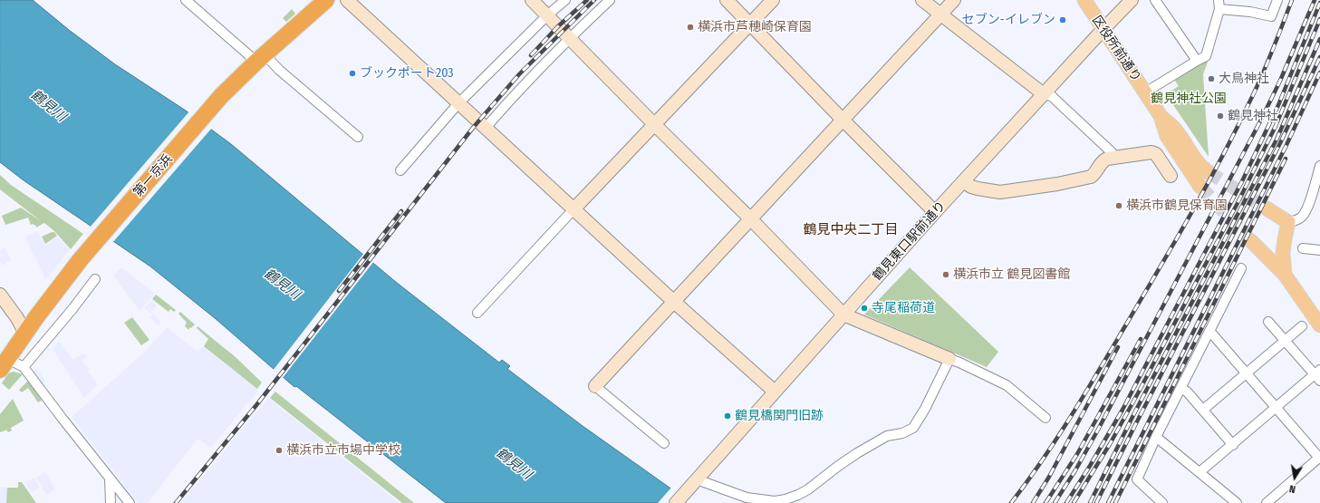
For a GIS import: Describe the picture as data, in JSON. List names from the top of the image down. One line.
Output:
{"streets":{"highway":["第一京浜"],"main road":["区役所前通り"],"street":["鶴見東口駅前通り"]},"crossings":[["区役所前通り","鶴見東口駅前通り"]],"districts":["鶴見中央二丁目"],"water":["鶴見川"],"parks":["鶴見神社公園"],"places":["セブン-イレブン","横浜市芦穂崎保育園","ブックポート203","大鳥神社","鶴見神社","横浜市鶴見保育園","横浜市立 鶴見図書館","寺尾稲荷道","鶴見橋関門旧跡","横浜市立市場中学校"],"north":"bottom"}
